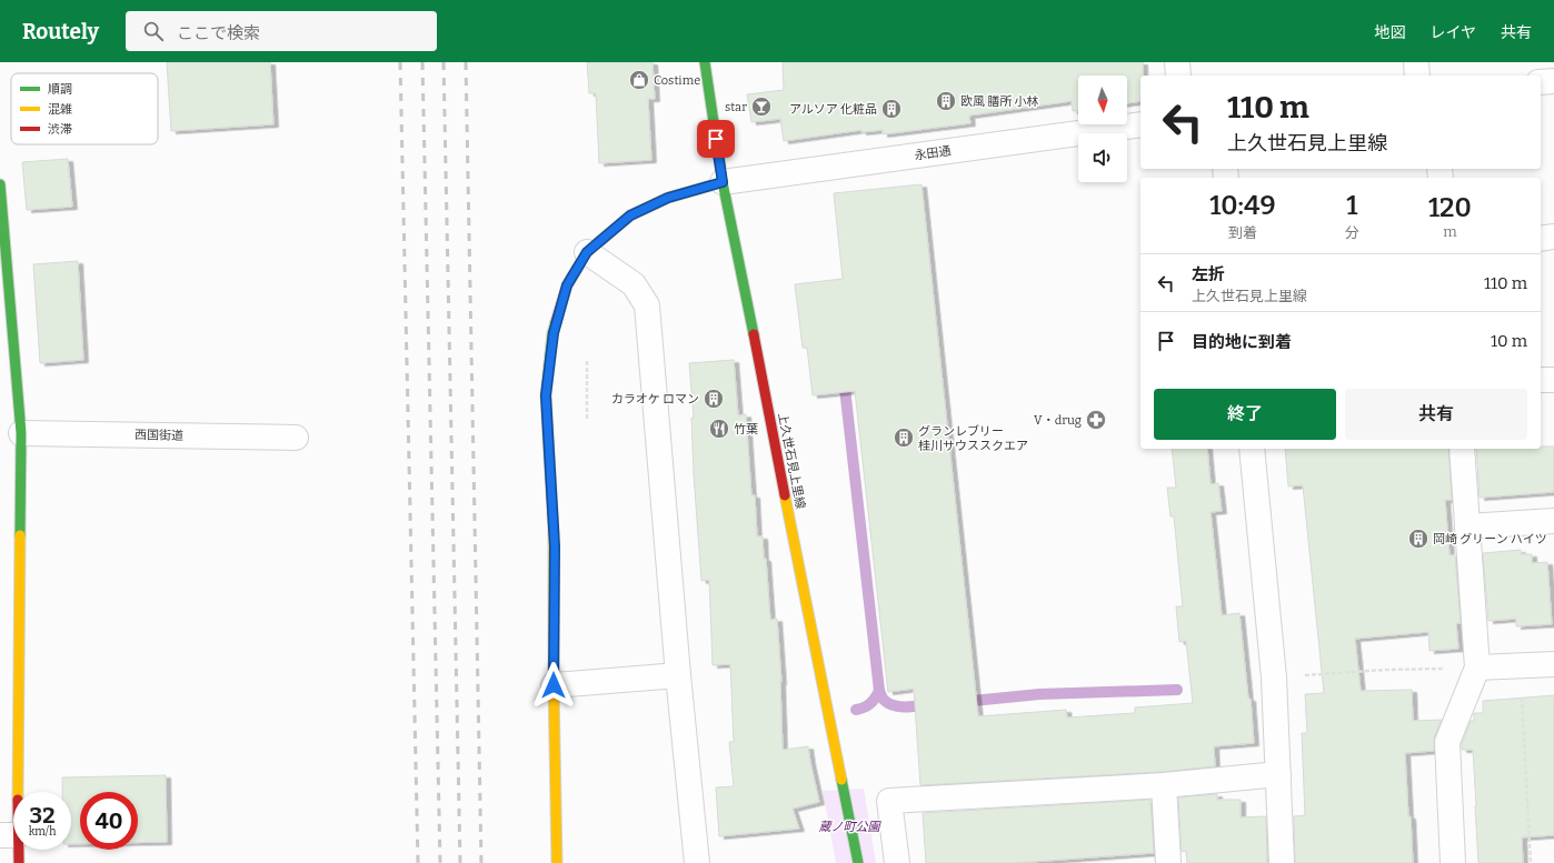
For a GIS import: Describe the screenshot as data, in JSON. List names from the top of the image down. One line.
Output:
{"streets":{"street":["永田通","西国街道","上久世石見上里線"]},"crossings":[["永田通","上久世石見上里線"]],"parks":["蔵ノ町公園"],"places":{"shop":["Costime"],"building":["欧風 膳所 小林","アルソア 化粧品","カラオケ ロマン","グランレブリー 桂川サウススクエア","岡崎 グリーン ハイツ"],"bar":["star"],"pharmacy":["V・drug"],"restaurant":["竹葉"]},"legend":["順調","混雑","渋滞"],"north":"bottom","page":{"header":"Routely","search":"ここで検索","nav":["地図","レイヤ","共有"],"turn":["110 m","上久世石見上里線"],"eta":["10:49","到着","1","分","120","m"],"list":[{"name":"左折","note":"上久世石見上里線","value":"110 m"},{"name":"目的地に到着","value":"10 m"}],"buttons":["終了","共有"],"speed":"32 km/h","limit":"40"}}
